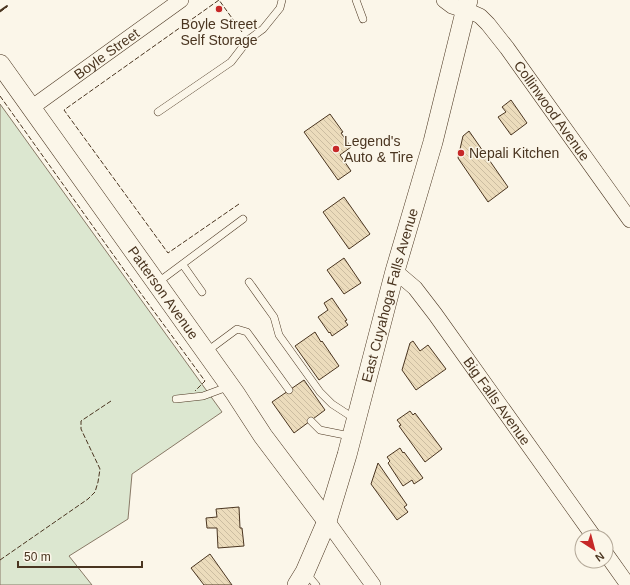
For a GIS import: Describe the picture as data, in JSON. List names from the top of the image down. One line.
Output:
{"streets":{"street":["Boyle Street","Collinwood Avenue","Patterson Avenue","East Cuyahoga Falls Avenue","Big Falls Avenue"]},"crossings":[["Boyle Street","Patterson Avenue"],["Collinwood Avenue","East Cuyahoga Falls Avenue"],["Patterson Avenue","East Cuyahoga Falls Avenue"],["East Cuyahoga Falls Avenue","Big Falls Avenue"]],"places":["Boyle Street Self Storage","Legend's Auto & Tire","Nepali Kitchen"],"scale_bar":"50 m","north":"bottom right"}
